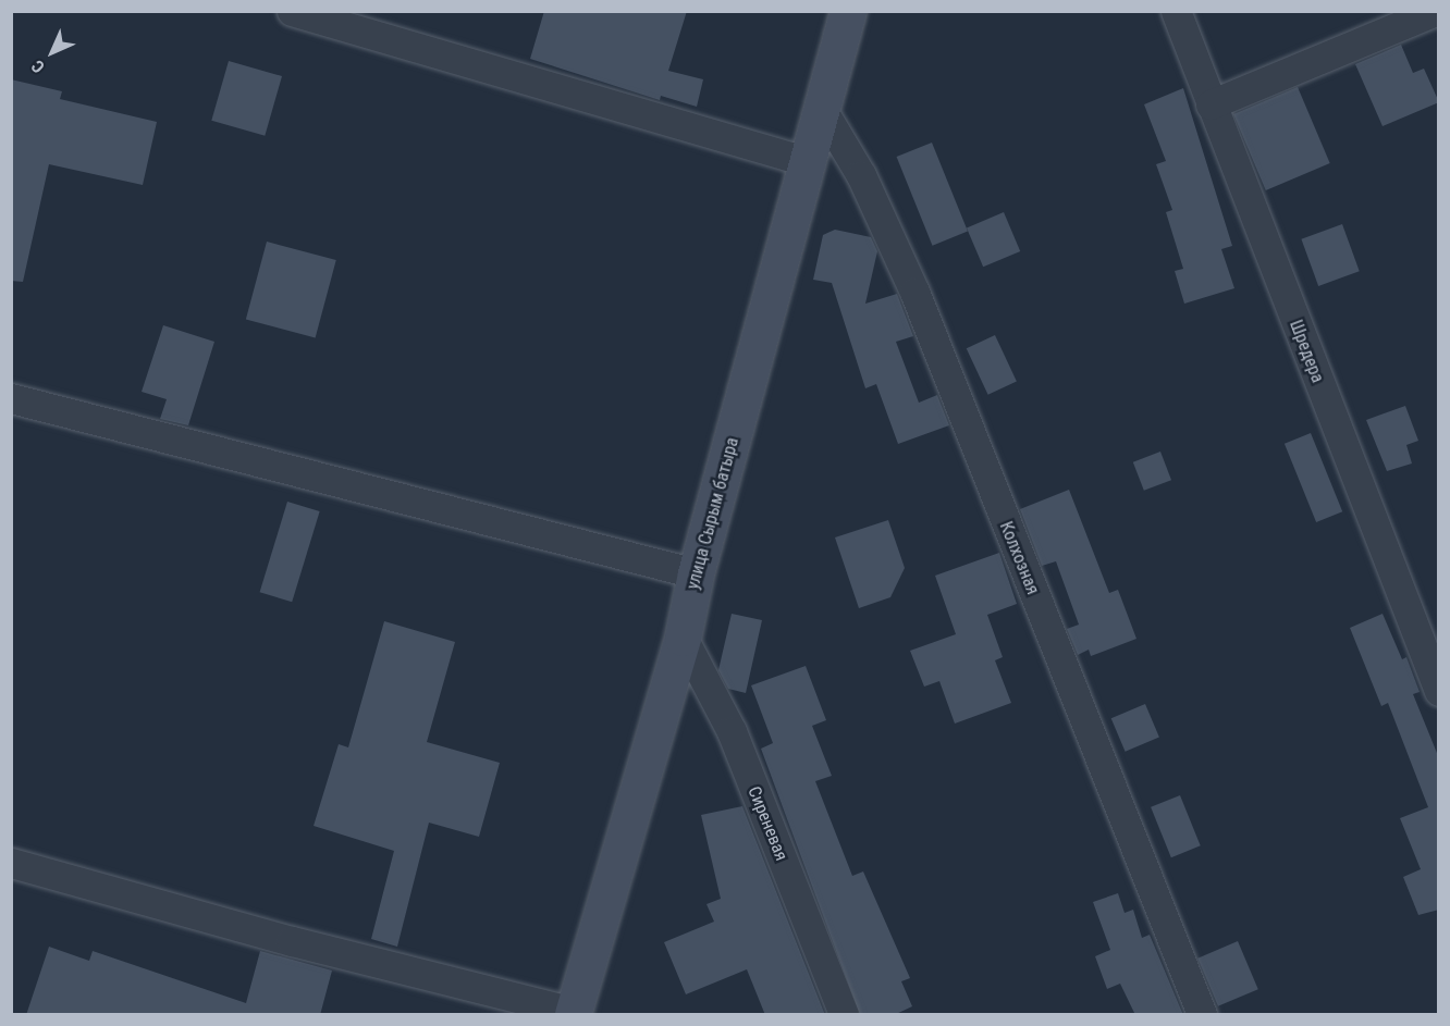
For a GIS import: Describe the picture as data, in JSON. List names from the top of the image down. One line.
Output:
{"streets":{"street":["Шредера","улица Сырым батыра","Колхозная","Сиреневая"]},"crossings":[["улица Сырым батыра","Колхозная"],["улица Сырым батыра","Сиреневая"]],"north":"bottom left"}
